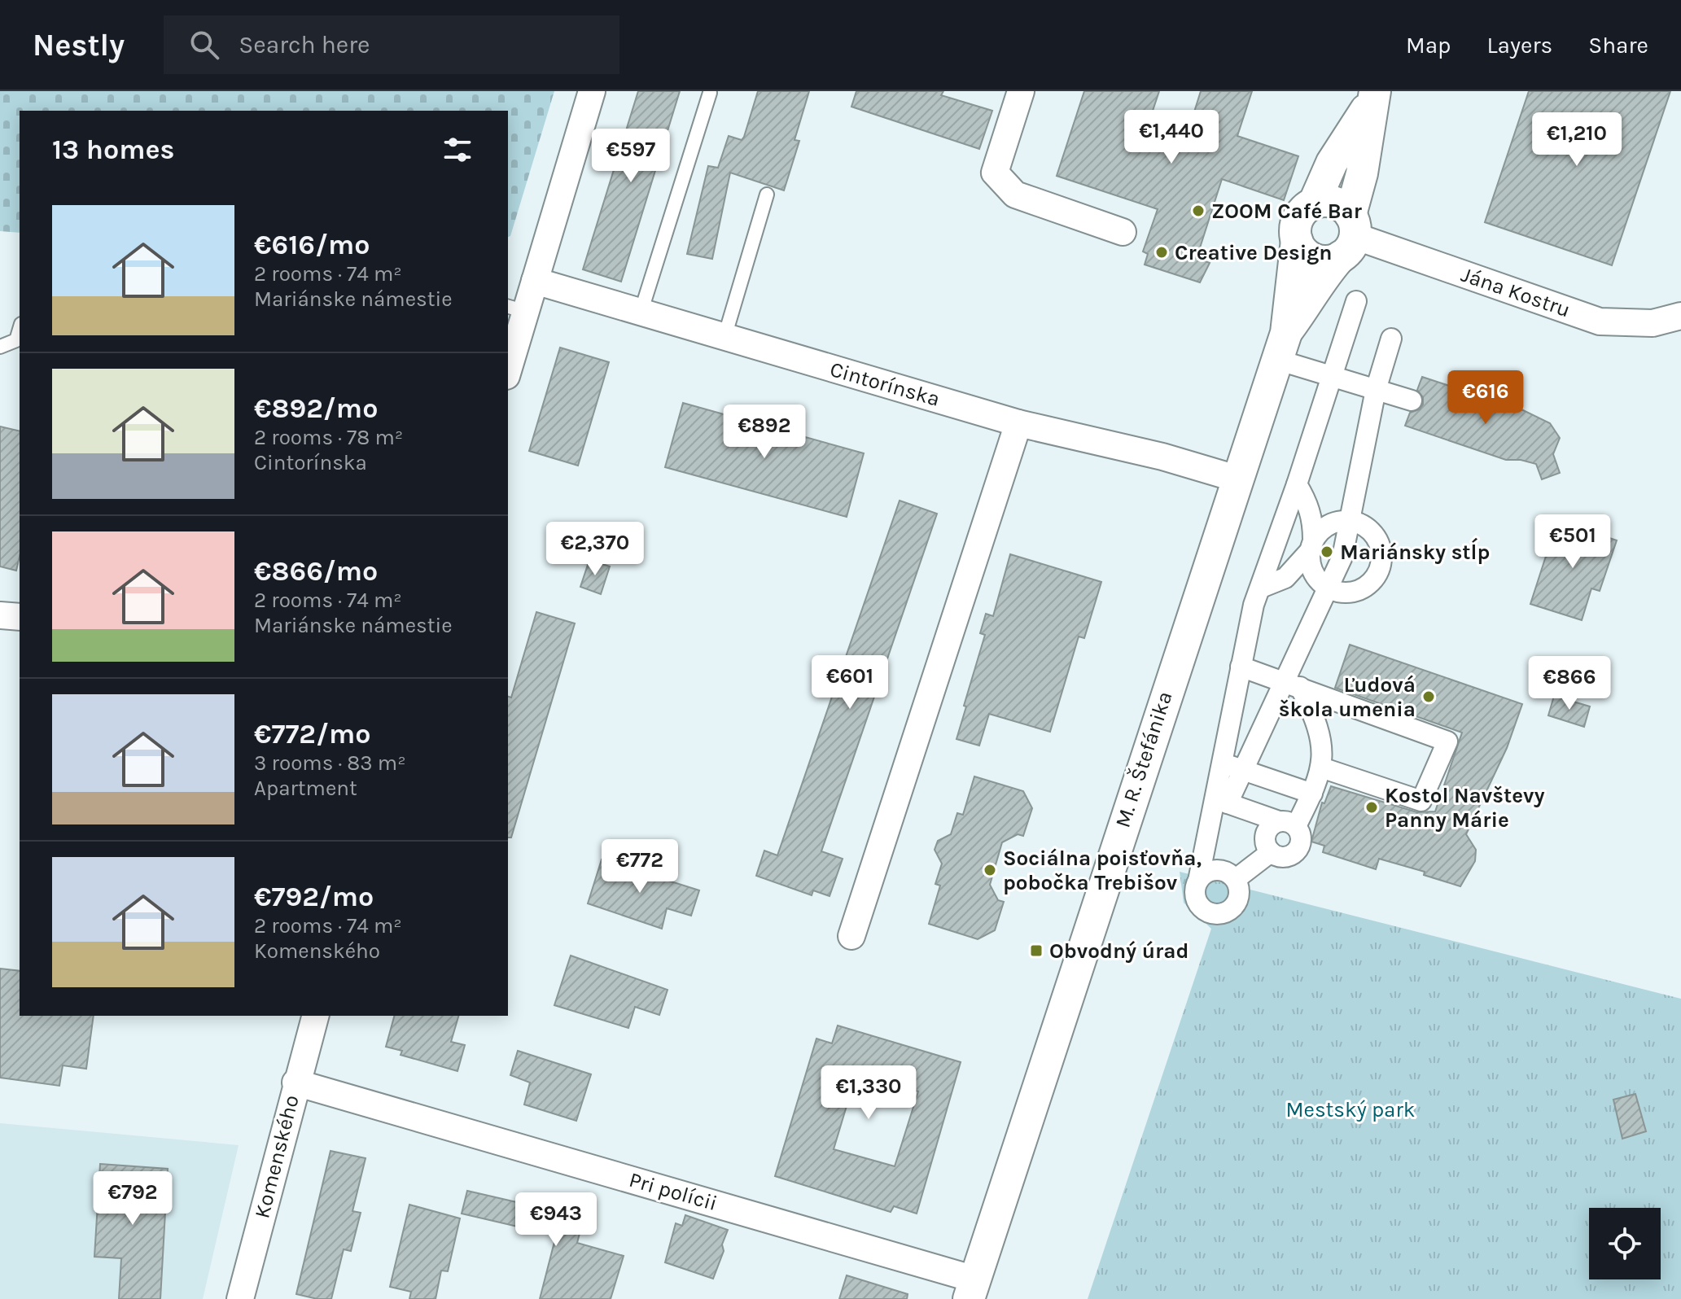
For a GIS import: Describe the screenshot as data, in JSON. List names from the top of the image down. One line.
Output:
{"streets":{"street":["Jána Kostru","Cintorínska","M. R. Štefánika","Komenského","Pri polícii"]},"crossings":[["Jána Kostru","M. R. Štefánika"],["Cintorínska","M. R. Štefánika"],["M. R. Štefánika","Pri polícii"],["Komenského","Pri polícii"]],"parks":["Mestský park"],"places":{"other":["ZOOM Café Bar","Creative Design","Mariánsky stĺp","Ľudová škola umenia","Kostol Navštevy Panny Márie","Sociálna poisťovňa, pobočka Trebišov"],"transit":["Obvodný úrad"]},"page":{"header":"Nestly","search":"Search here","nav":["Map","Layers","Share"],"price":["€1,440","€1,210","€597","€616","€892","€501","€2,370","€601","€866","€772","€1,330","€792","€943"],"heading":"13 homes","list":[{"name":"€616/mo","note":"2 rooms · 74 m² · Mariánske námestie"},{"name":"€892/mo","note":"2 rooms · 78 m² · Cintorínska"},{"name":"€866/mo","note":"2 rooms · 74 m² · Mariánske námestie"},{"name":"€772/mo","note":"3 rooms · 83 m² · Apartment"},{"name":"€792/mo","note":"2 rooms · 74 m² · Komenského"}]}}
